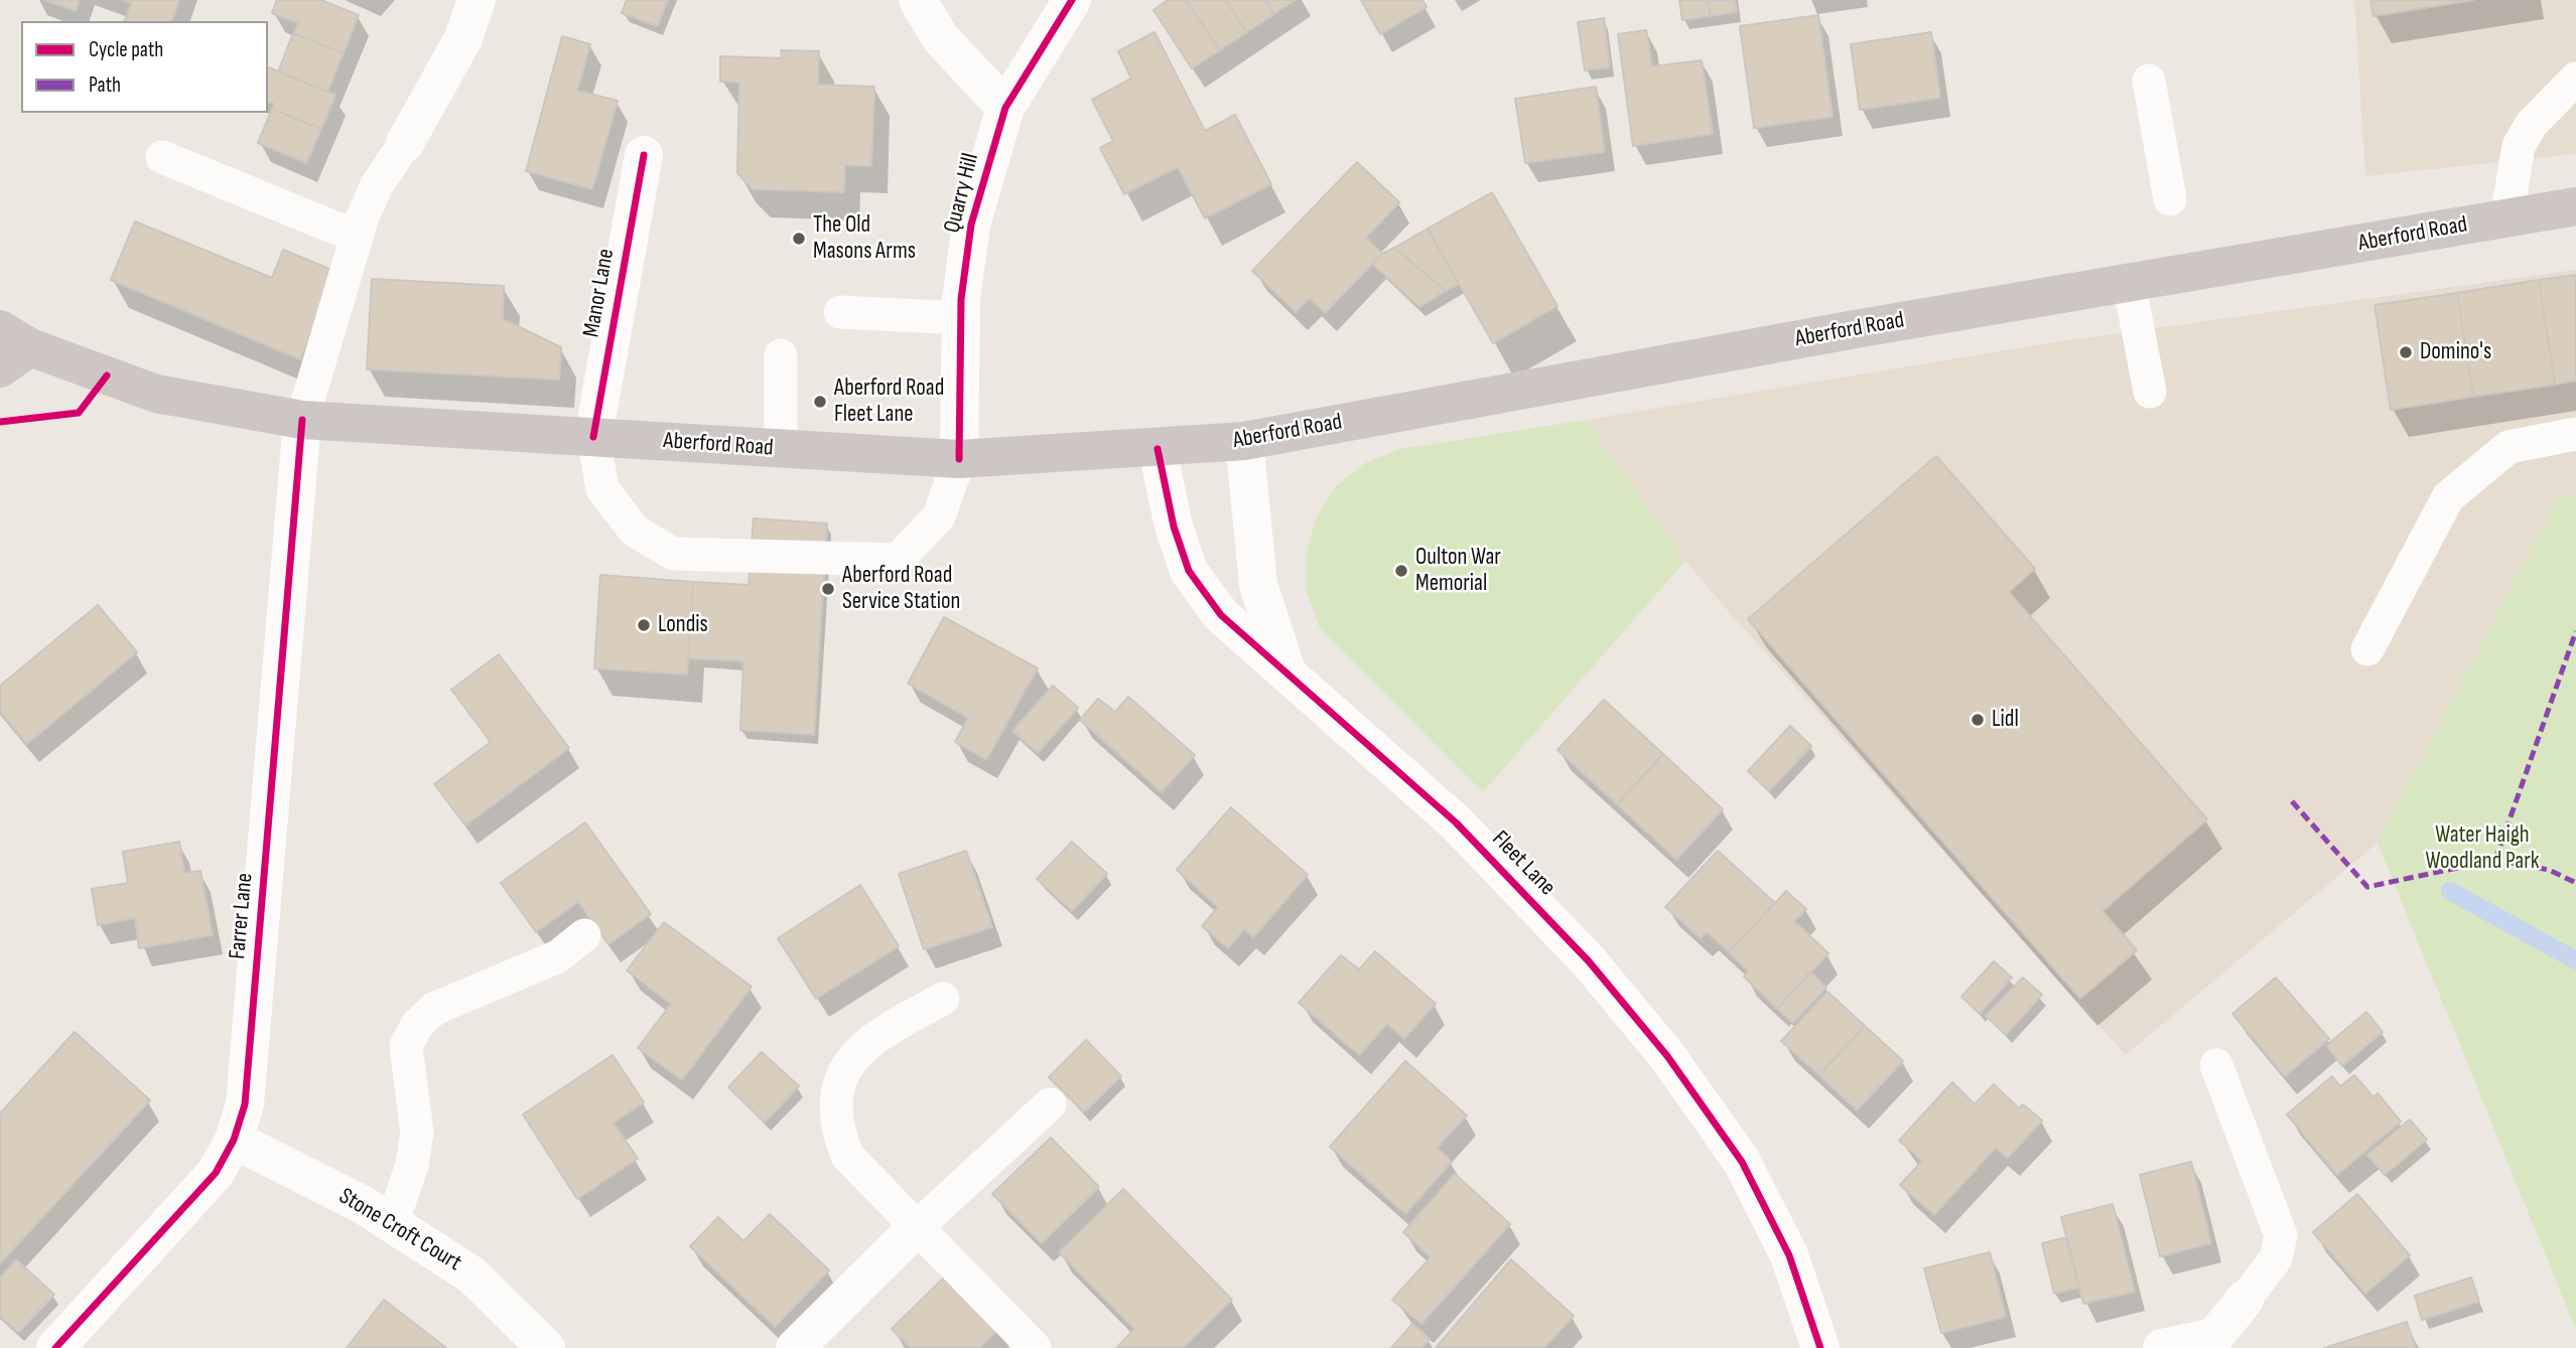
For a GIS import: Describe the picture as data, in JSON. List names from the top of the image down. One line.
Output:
{"streets":{"main road":["Aberford Road"],"street":["Quarry Hill","Manor Lane","Fleet Lane","Farrer Lane","Stone Croft Court"]},"crossings":[["Quarry Hill","Aberford Road"],["Aberford Road","Manor Lane"],["Aberford Road","Fleet Lane"],["Aberford Road","Farrer Lane"],["Farrer Lane","Stone Croft Court"]],"parks":["Water Haigh Woodland Park"],"places":["The Old Masons Arms","Domino's","Aberford Road Fleet Lane","Oulton War Memorial","Aberford Road Service Station","Londis","Lidl"],"legend":["Cycle path","Path"]}
